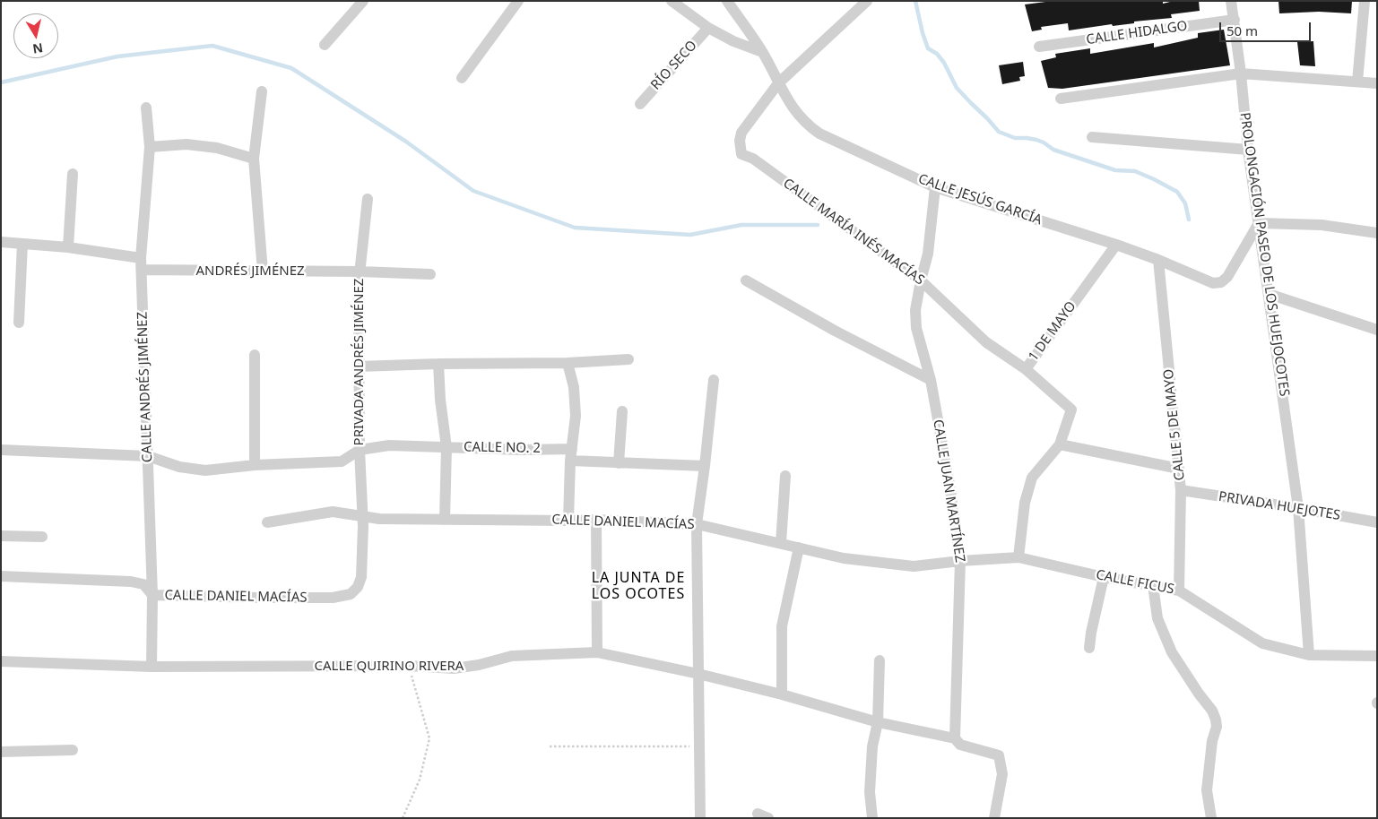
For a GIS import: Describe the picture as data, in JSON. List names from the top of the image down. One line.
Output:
{"streets":{"street":["CALLE HIDALGO","RÍO SECO","CALLE JESÚS GARCÍA","CALLE MARÍA INÉS MACÍAS","PROLONGACIÓN PASEO DE LOS HUEJOCOTES","ANDRÉS JIMÉNEZ","1 DE MAYO","PRIVADA ANDRÉS JIMÉNEZ","CALLE ANDRÉS JIMÉNEZ","CALLE 5 DE MAYO","CALLE NO. 2","CALLE JUAN MARTÍNEZ","PRIVADA HUEJOTES","CALLE DANIEL MACÍAS","CALLE FICUS","CALLE QUIRINO RIVERA"]},"crossings":[["CALLE HIDALGO","PROLONGACIÓN PASEO DE LOS HUEJOCOTES"],["CALLE JESÚS GARCÍA","CALLE MARÍA INÉS MACÍAS"],["CALLE JESÚS GARCÍA","PROLONGACIÓN PASEO DE LOS HUEJOCOTES"],["CALLE JESÚS GARCÍA","1 DE MAYO"],["CALLE JESÚS GARCÍA","CALLE 5 DE MAYO"],["CALLE JESÚS GARCÍA","CALLE JUAN MARTÍNEZ"],["CALLE MARÍA INÉS MACÍAS","1 DE MAYO"],["CALLE MARÍA INÉS MACÍAS","CALLE JUAN MARTÍNEZ"],["PROLONGACIÓN PASEO DE LOS HUEJOCOTES","PRIVADA HUEJOTES"],["PROLONGACIÓN PASEO DE LOS HUEJOCOTES","CALLE FICUS"],["ANDRÉS JIMÉNEZ","PRIVADA ANDRÉS JIMÉNEZ"],["ANDRÉS JIMÉNEZ","CALLE ANDRÉS JIMÉNEZ"],["1 DE MAYO","CALLE FICUS"],["PRIVADA ANDRÉS JIMÉNEZ","CALLE NO. 2"],["PRIVADA ANDRÉS JIMÉNEZ","CALLE DANIEL MACÍAS"],["CALLE ANDRÉS JIMÉNEZ","CALLE DANIEL MACÍAS"],["CALLE ANDRÉS JIMÉNEZ","CALLE QUIRINO RIVERA"],["CALLE 5 DE MAYO","PRIVADA HUEJOTES"],["CALLE 5 DE MAYO","CALLE FICUS"],["CALLE JUAN MARTÍNEZ","CALLE DANIEL MACÍAS"],["CALLE JUAN MARTÍNEZ","CALLE FICUS"],["CALLE JUAN MARTÍNEZ","CALLE QUIRINO RIVERA"],["CALLE DANIEL MACÍAS","CALLE FICUS"]],"districts":["LA JUNTA DE LOS OCOTES"],"scale_bar":"50 m","north":"bottom"}
